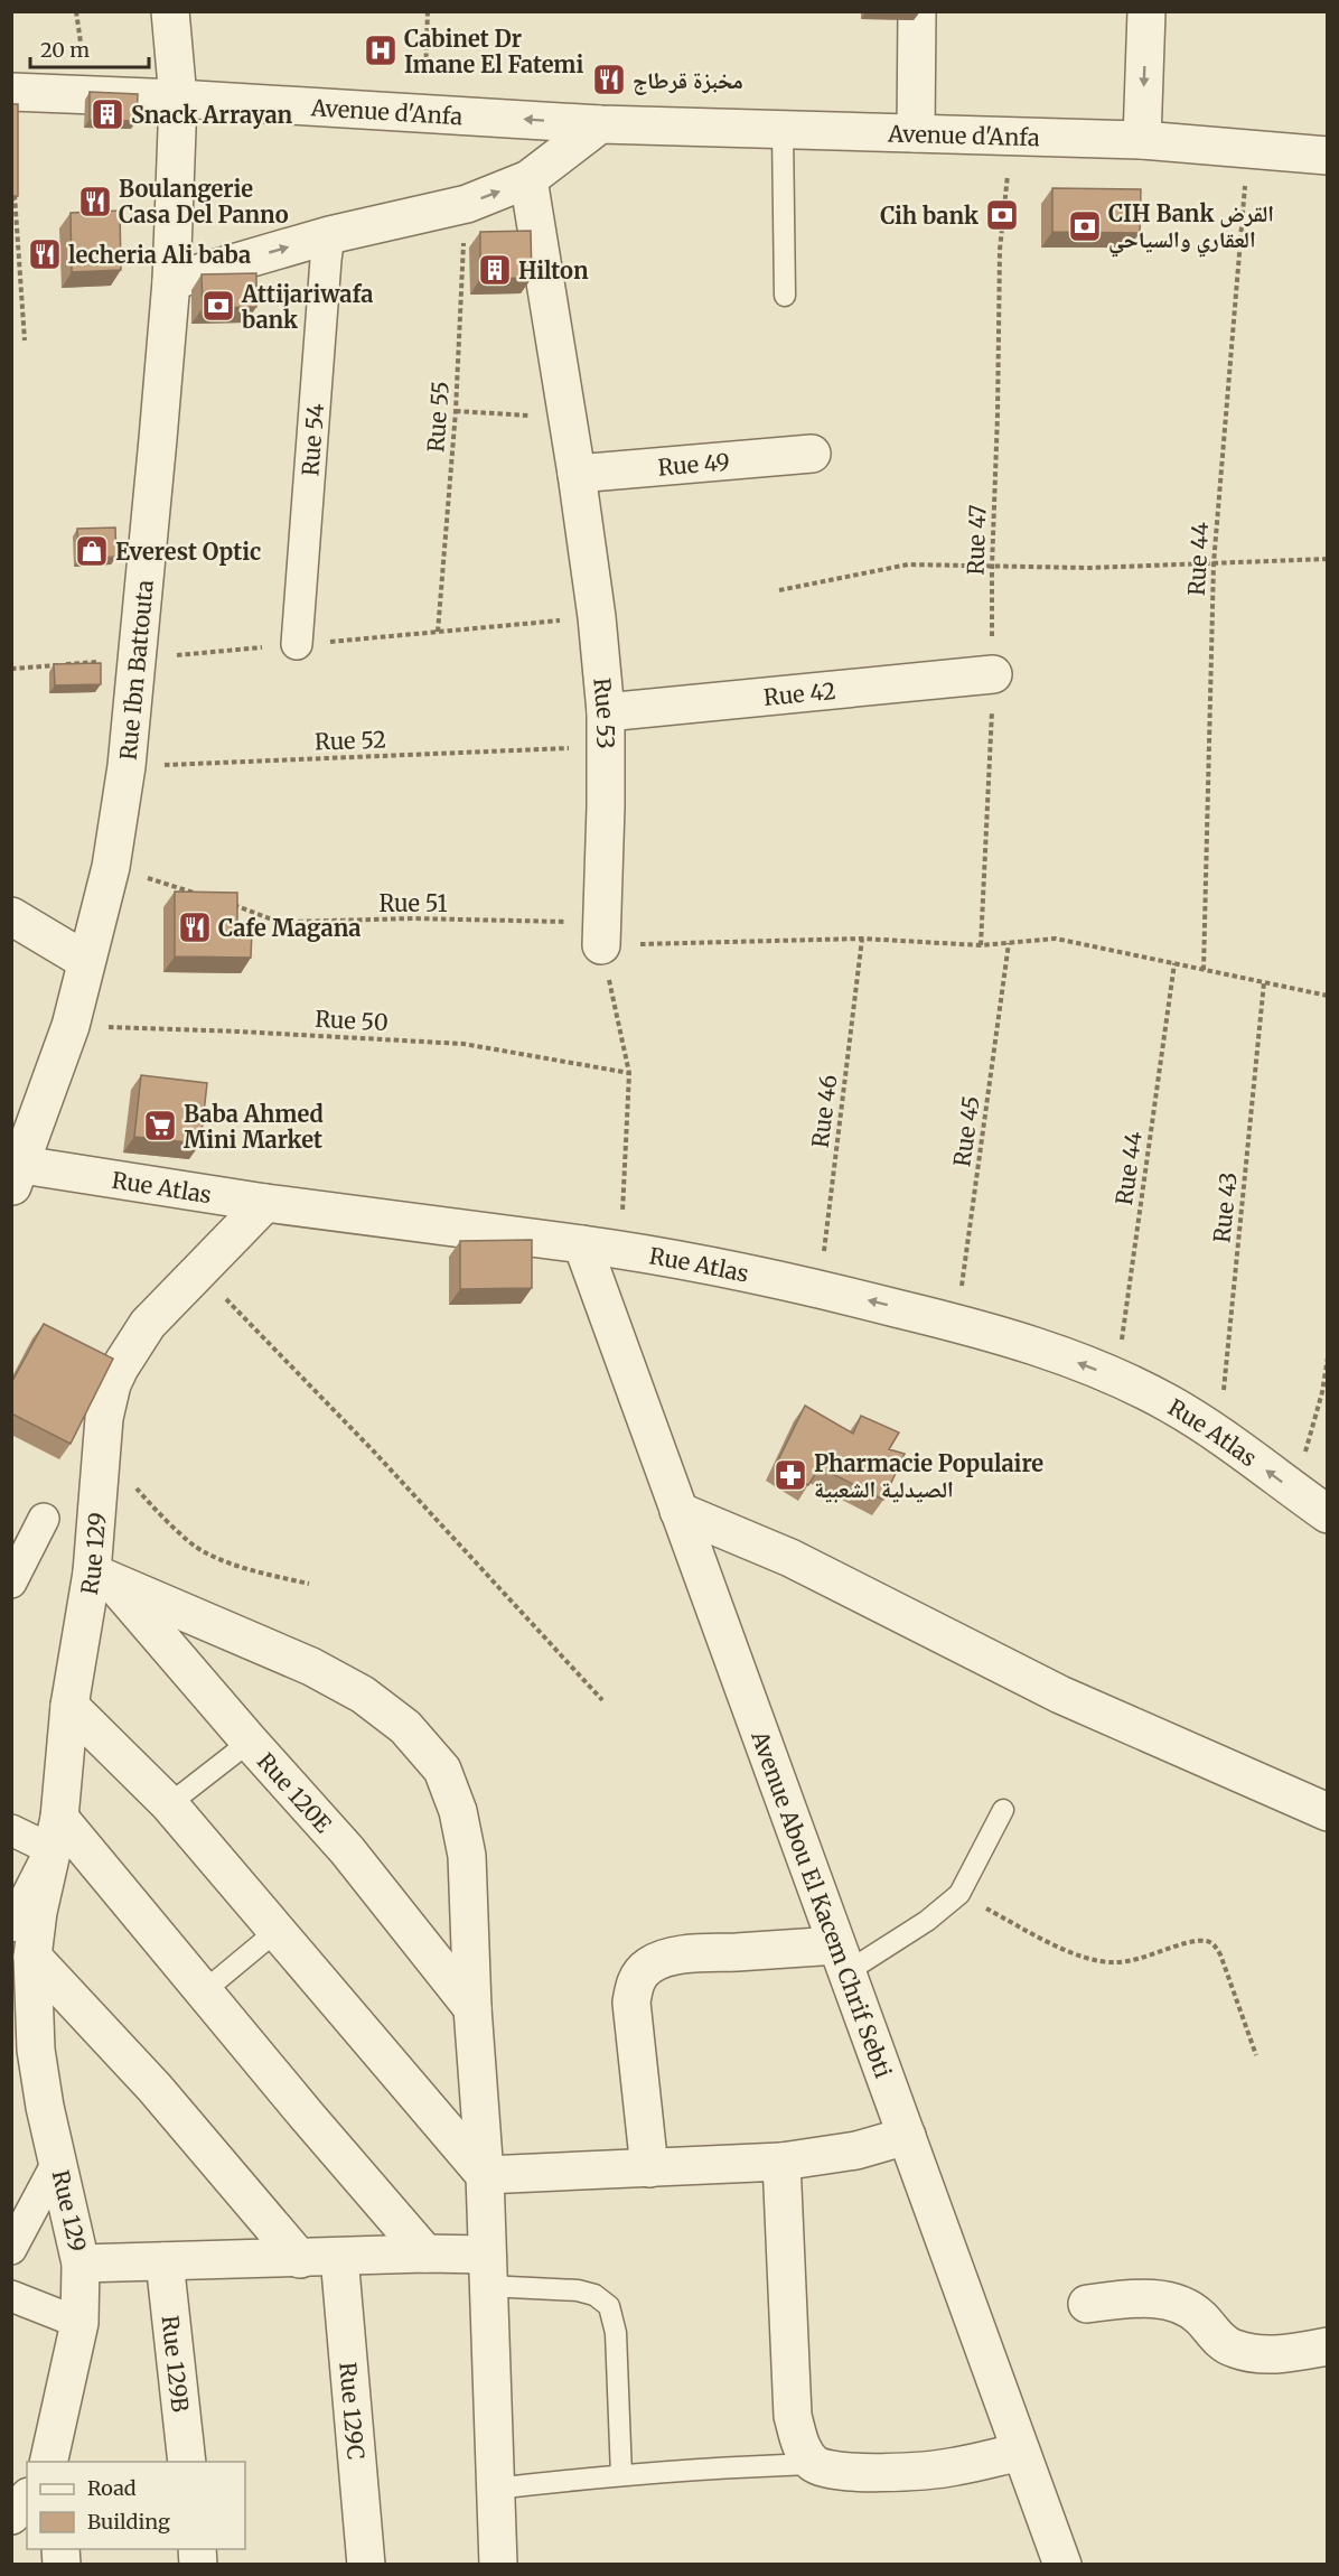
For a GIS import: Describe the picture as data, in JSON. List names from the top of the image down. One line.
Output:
{"streets":{"street":["Avenue d'Anfa","Rue 54","Rue 49","Rue Ibn Battouta","Rue 42","Rue 53","Rue Atlas","Rue 129","Rue 120E","Avenue Abou El Kacem Chrif Sebti","Rue 129B","Rue 129C"],"path":["Rue 55","Rue 47","Rue 44","Rue 52","Rue 51","Rue 50","Rue 46","Rue 45","Rue 43"]},"crossings":[["Avenue d'Anfa","Rue 47"],["Avenue d'Anfa","Rue 44"],["Avenue d'Anfa","Rue Ibn Battouta"],["Rue 49","Rue 53"],["Rue 47","Rue 42"],["Rue 47","Rue 51"],["Rue 44","Rue 51"],["Rue 44","Rue Atlas"],["Rue Ibn Battouta","Rue 52"],["Rue Ibn Battouta","Rue 50"],["Rue Ibn Battouta","Rue Atlas"],["Rue 42","Rue 53"],["Rue 53","Rue 51"],["Rue 51","Rue 46"],["Rue 51","Rue 45"],["Rue 51","Rue 43"],["Rue 46","Rue Atlas"],["Rue 45","Rue Atlas"],["Rue Atlas","Rue 43"],["Rue Atlas","Rue 129"],["Rue Atlas","Avenue Abou El Kacem Chrif Sebti"],["Rue 129","Rue 120E"]],"places":{"hospital":["Cabinet Dr Imane El Fatemi"],"restaurant":["مخبزة قرطاج","Boulangerie Casa Del Panno","lecheria Ali baba","Cafe Magana"],"building":["Snack Arrayan","Hilton"],"bank":["Cih bank","CIH Bank القرض العقاري والسياحي","Attijariwafa bank"],"shop":["Everest Optic"],"supermarket":["Baba Ahmed Mini Market"],"pharmacy":["Pharmacie Populaire الصيدلية الشعبية"]},"legend":["Road","Building"],"scale_bar":"20 m"}
